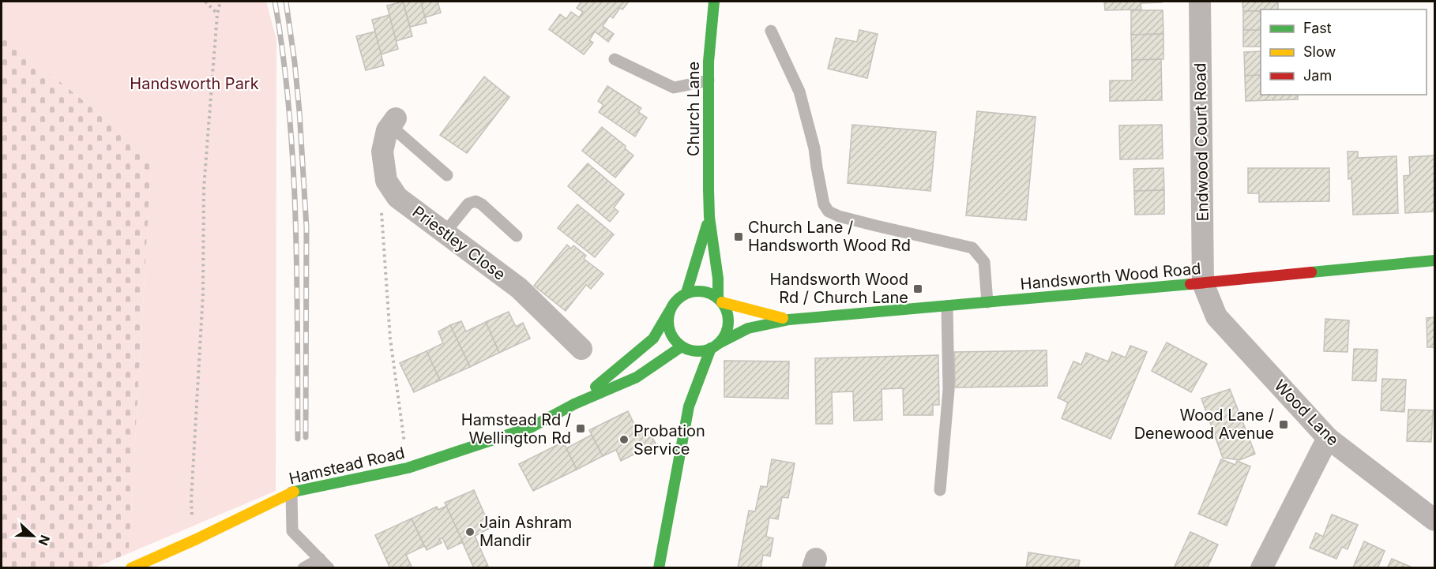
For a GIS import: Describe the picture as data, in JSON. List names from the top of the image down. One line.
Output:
{"streets":{"main road":["Church Lane","Handsworth Wood Road","Hamstead Road"],"street":["Endwood Court Road","Priestley Close","Wood Lane"]},"crossings":[["Church Lane","Handsworth Wood Road"],["Church Lane","Hamstead Road"],["Endwood Court Road","Handsworth Wood Road"],["Endwood Court Road","Wood Lane"],["Handsworth Wood Road","Wood Lane"],["Handsworth Wood Road","Hamstead Road"]],"parks":["Handsworth Park"],"places":{"transit":["Church Lane / Handsworth Wood Rd","Handsworth Wood Rd / Church Lane","Wood Lane / Denewood Avenue","Hamstead Rd / Wellington Rd"],"other":["Probation Service","Jain Ashram Mandir"]},"legend":["Fast","Slow","Jam"],"north":"right"}
